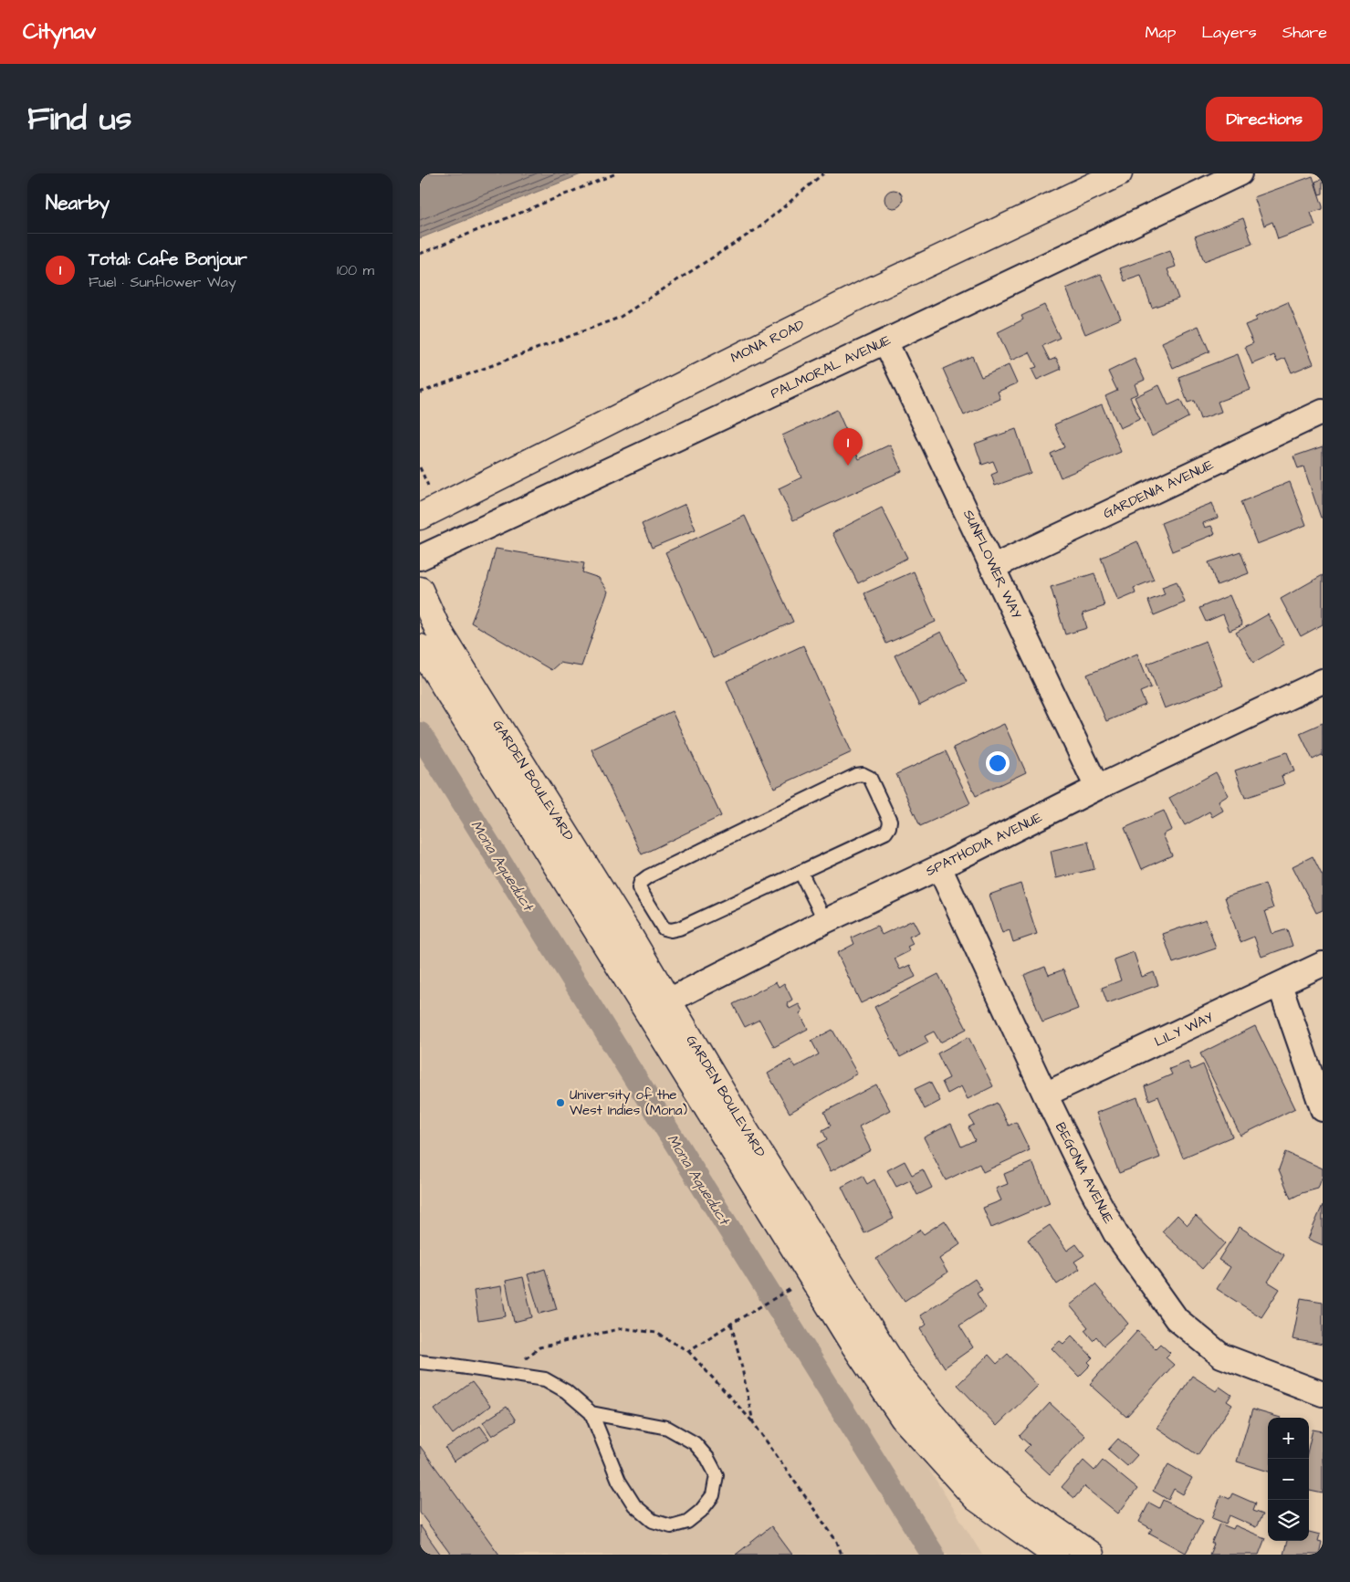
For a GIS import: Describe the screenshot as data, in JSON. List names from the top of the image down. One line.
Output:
{"streets":{"street":["MONA ROAD","PALMORAL AVENUE","GARDENIA AVENUE","SUNFLOWER WAY","GARDEN BOULEVARD","SPATHODIA AVENUE","LILY WAY","BEGONIA AVENUE"]},"crossings":[["PALMORAL AVENUE","SUNFLOWER WAY"],["GARDENIA AVENUE","SUNFLOWER WAY"],["SUNFLOWER WAY","SPATHODIA AVENUE"],["GARDEN BOULEVARD","SPATHODIA AVENUE"],["SPATHODIA AVENUE","BEGONIA AVENUE"],["LILY WAY","BEGONIA AVENUE"]],"water":["Mona Aqueduct"],"places":["University of the West Indies (Mona)"],"page":{"header":"Citynav","nav":["Map","Layers","Share"],"title":"Find us","buttons":"Directions","heading":"Nearby","list":[{"mark":"1","name":"Total: Cafe Bonjour","note":"Fuel · Sunflower Way","value":"100 m"}],"pins":"1","map_buttons":["+","−"]}}
